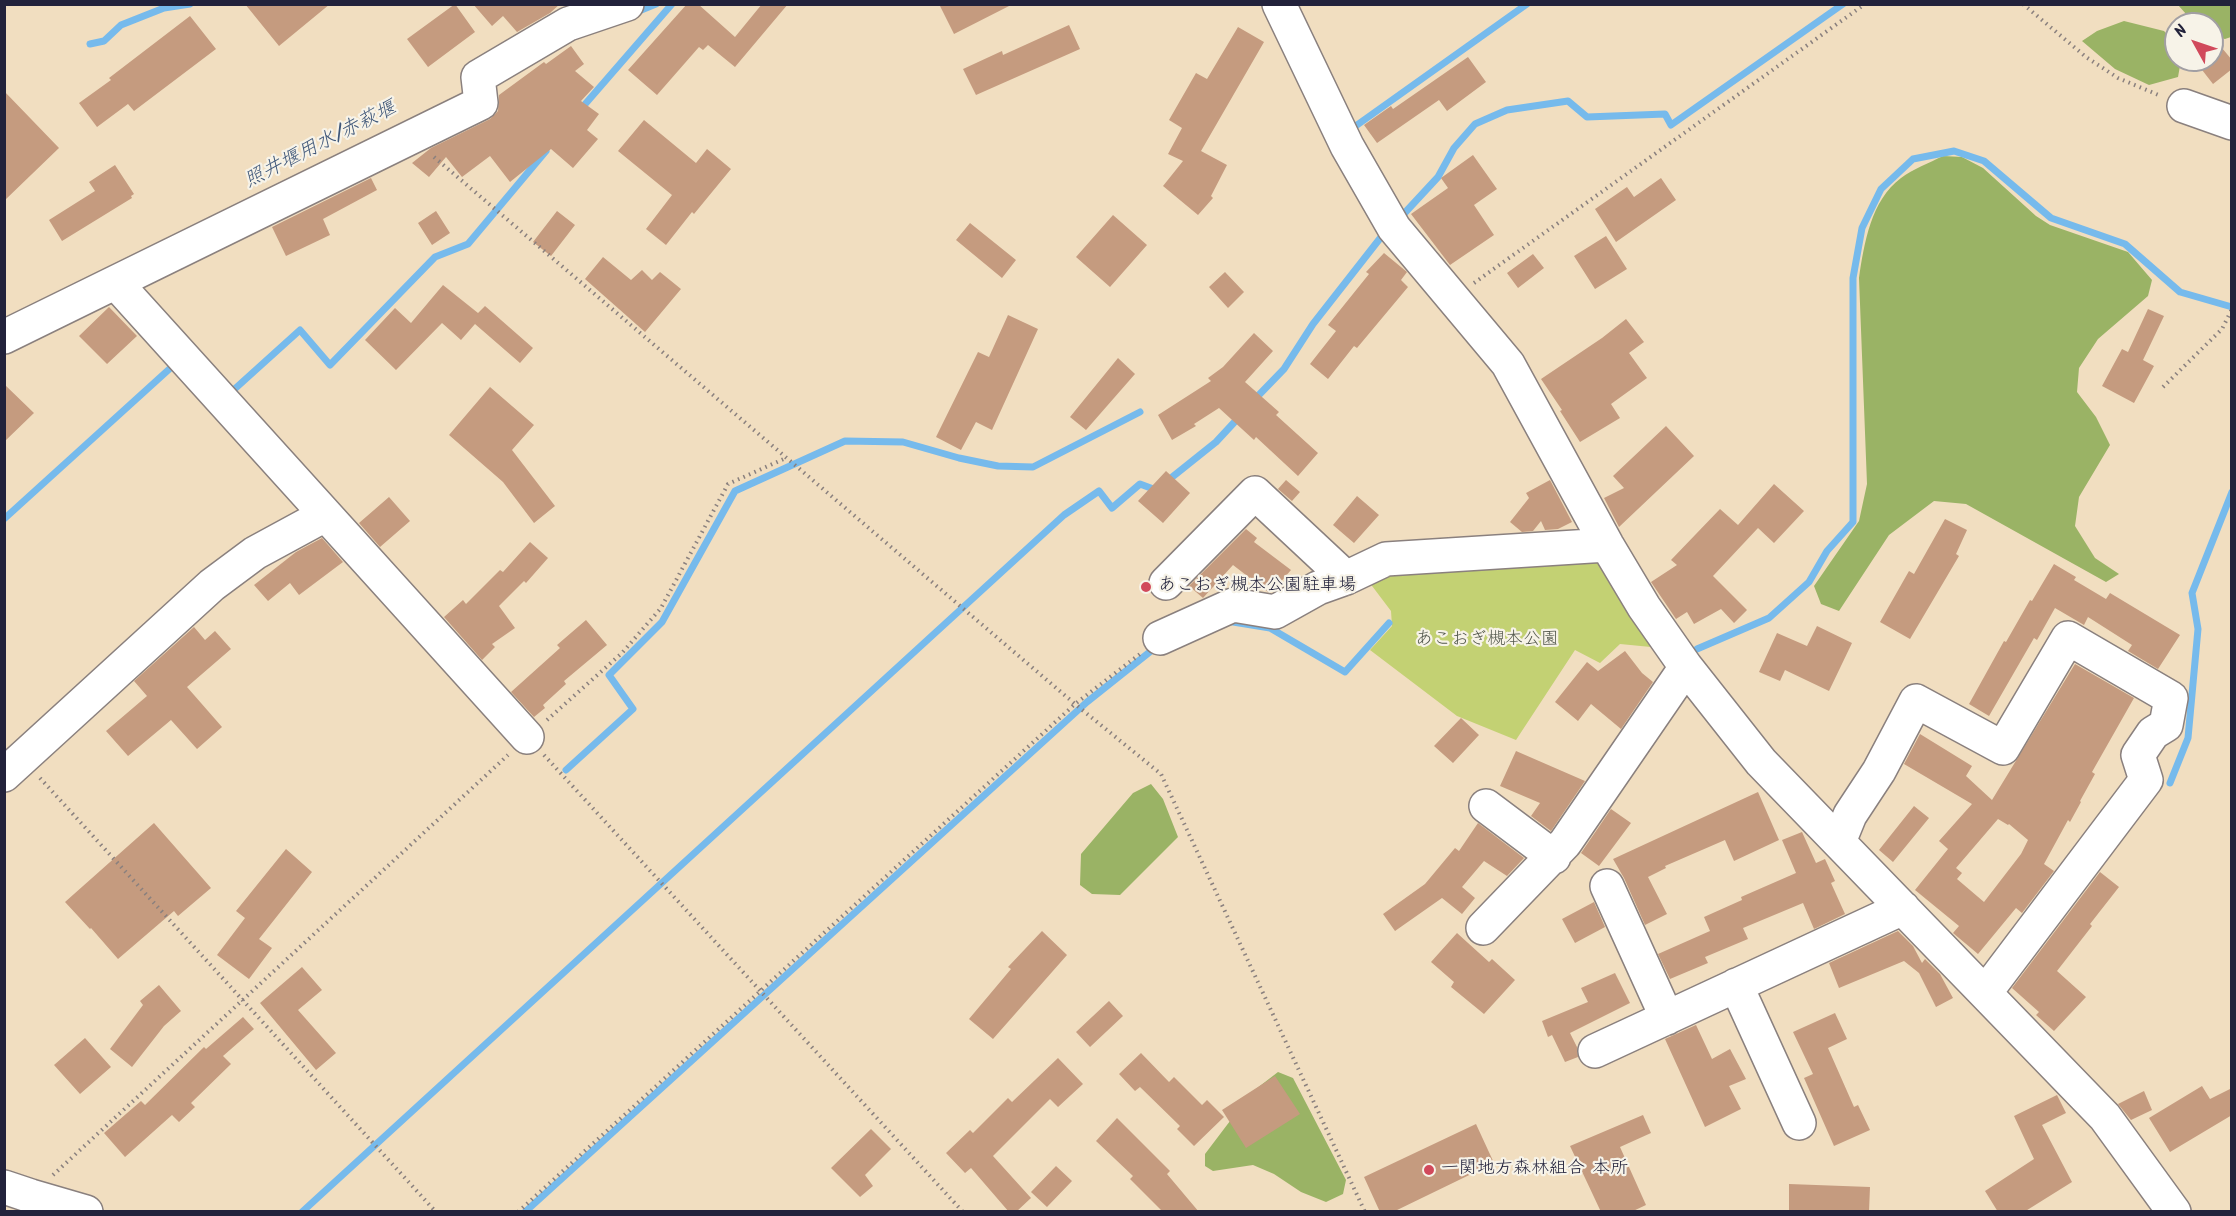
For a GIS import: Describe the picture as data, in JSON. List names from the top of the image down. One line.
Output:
{"water":["照井堰用水/赤萩堰"],"parks":["あこおぎ槻本公園"],"places":["あこおぎ槻本公園駐車場","一関地方森林組合 本所"],"north":"top left"}
